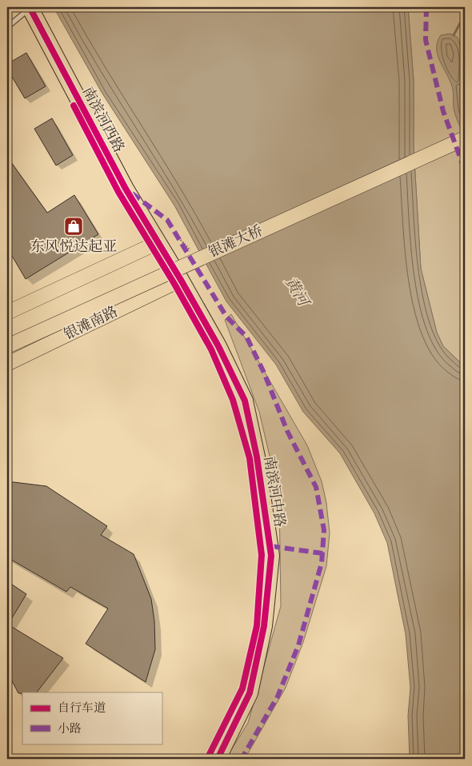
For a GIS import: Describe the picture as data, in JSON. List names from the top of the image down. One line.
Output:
{"streets":{"highway":["南滨河西路","南滨河中路"],"main road":["银滩大桥","银滩南路"]},"crossings":[["南滨河西路","南滨河中路"],["银滩南路","南滨河中路"]],"water":["黄河"],"places":{"shop":["东风悦达起亚"]},"legend":["自行车道","小路"]}
